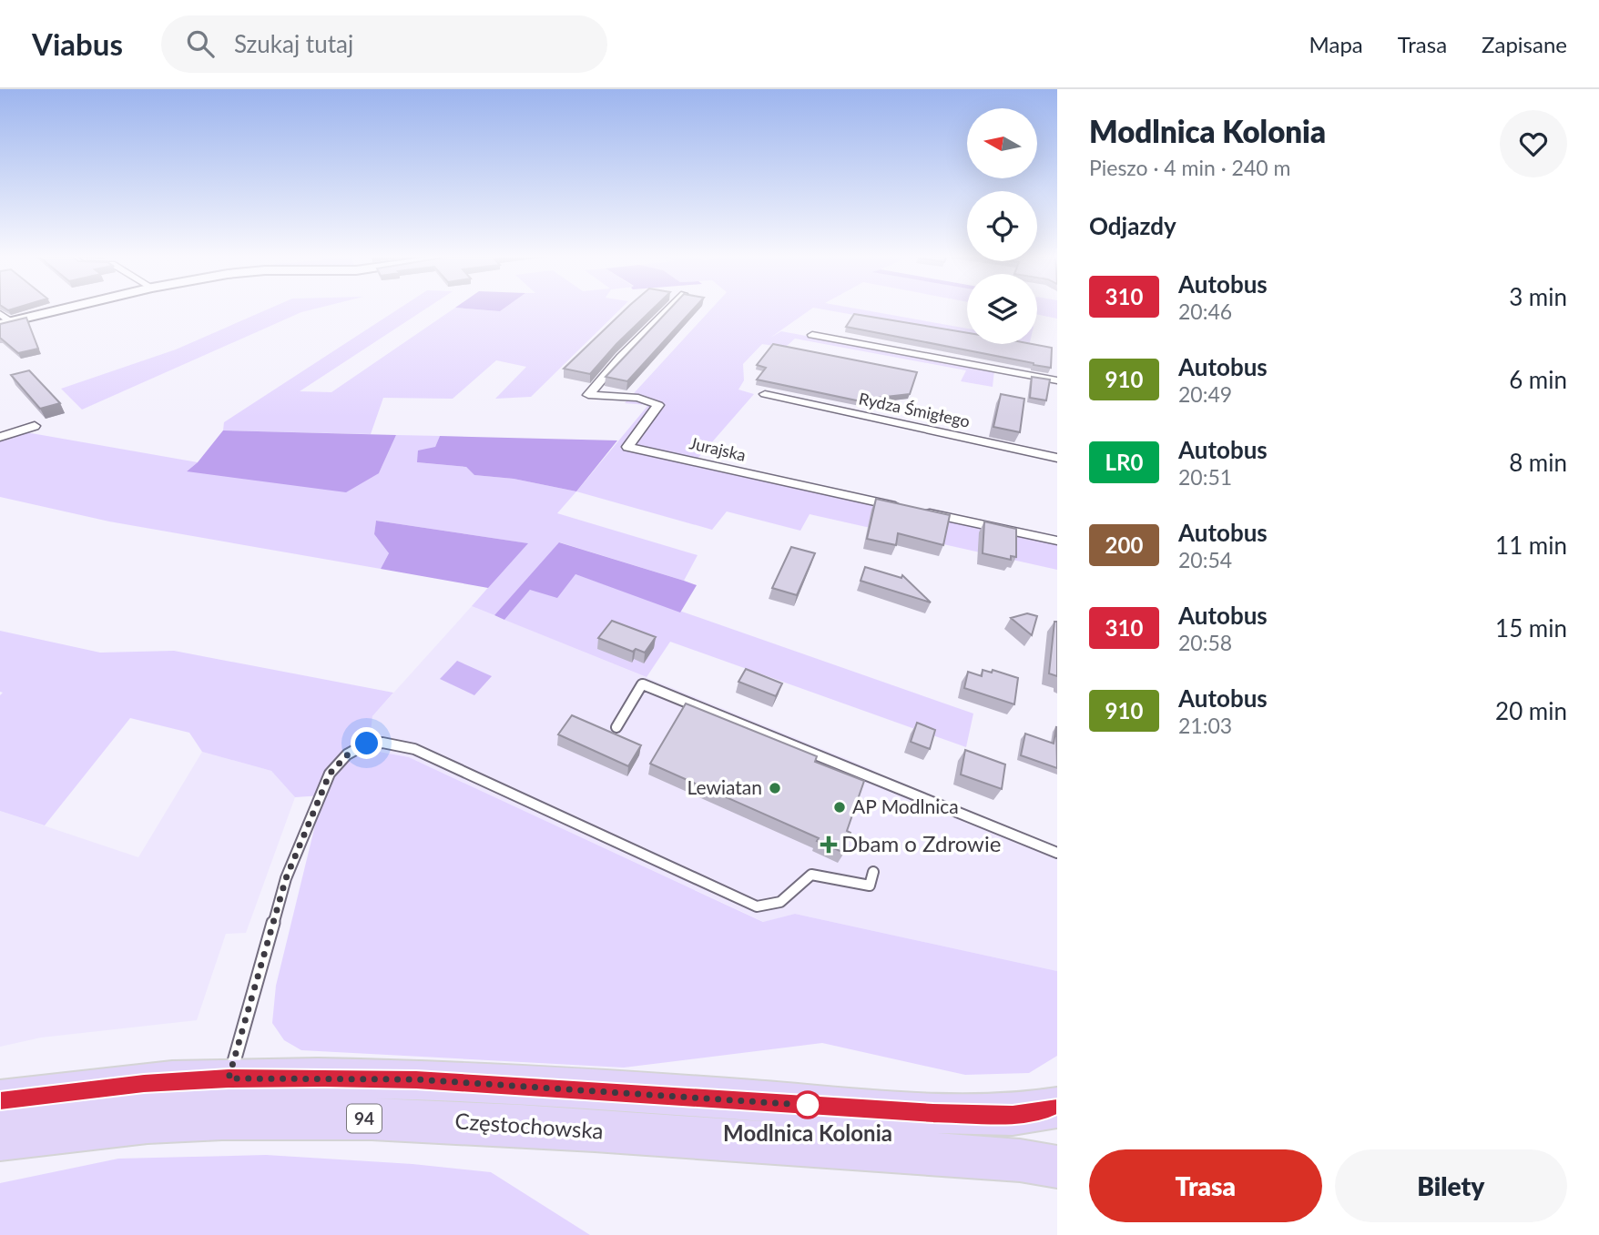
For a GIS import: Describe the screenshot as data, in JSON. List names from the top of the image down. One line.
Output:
{"streets":{"main road":["94","Częstochowska"],"street":["Rydza Śmigłego","Jurajska"]},"places":{"other":["Lewiatan","AP Modlnica","Modlnica Kolonia"],"health":["Dbam o Zdrowie"]},"lines":["bus line 310"],"north":"left","page":{"header":"Viabus","search":"Szukaj tutaj","nav":["Mapa","Trasa","Zapisane"],"heading":[["Modlnica Kolonia","Pieszo · 4 min · 240 m"],"Odjazdy"],"list":[{"mark":"310","name":"Autobus","note":"20:46","value":"3 min"},{"mark":"910","name":"Autobus","note":"20:49","value":"6 min"},{"mark":"LR0","name":"Autobus","note":"20:51","value":"8 min"},{"mark":"200","name":"Autobus","note":"20:54","value":"11 min"},{"mark":"310","name":"Autobus","note":"20:58","value":"15 min"},{"mark":"910","name":"Autobus","note":"21:03","value":"20 min"}],"buttons":["Trasa","Bilety"]}}
